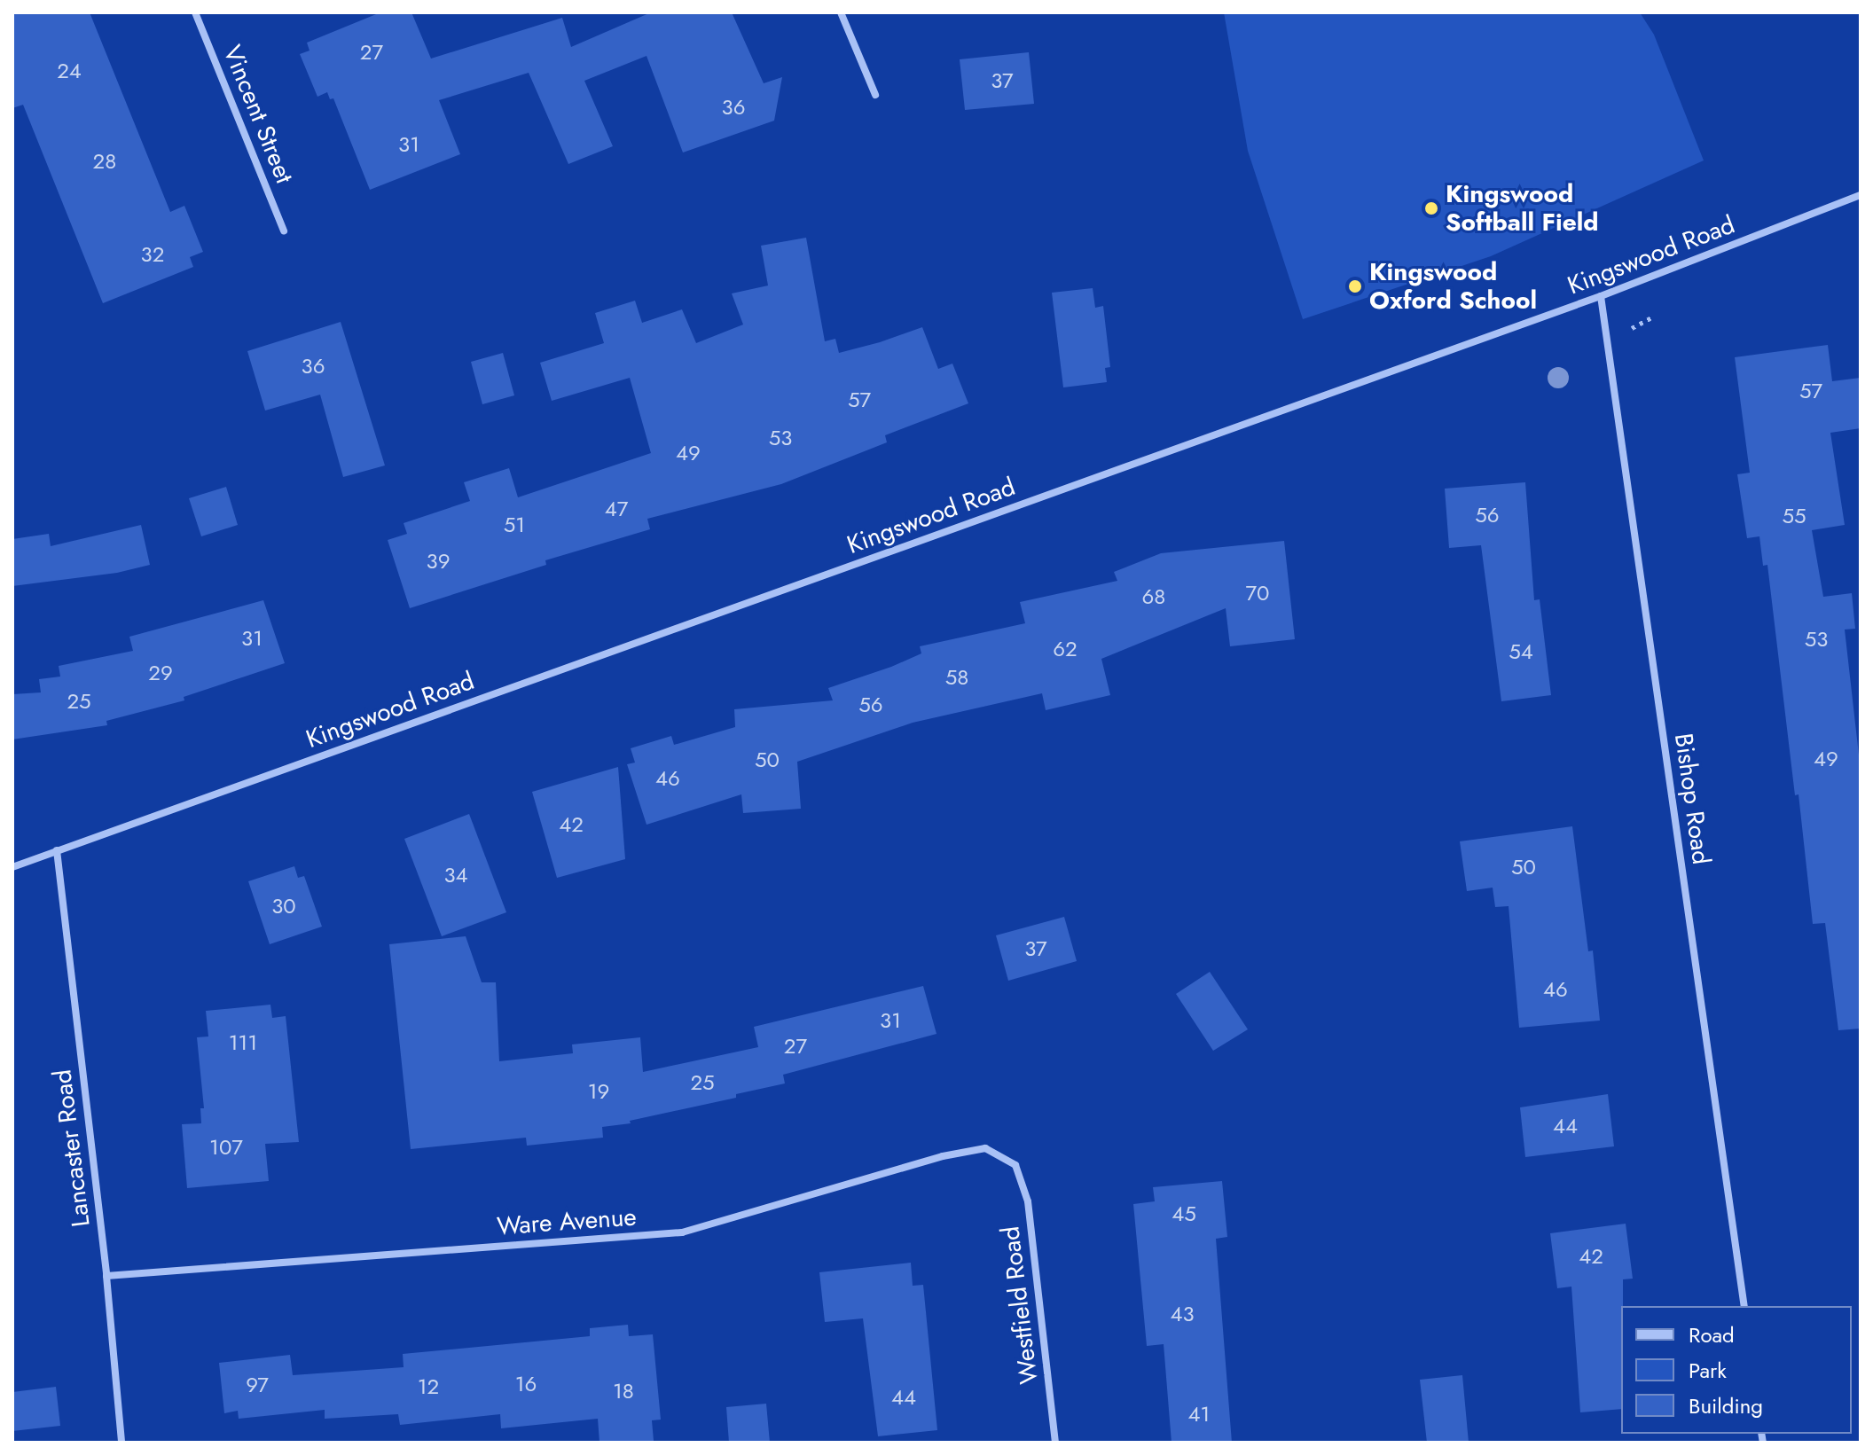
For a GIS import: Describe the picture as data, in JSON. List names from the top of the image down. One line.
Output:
{"streets":{"street":["Vincent Street","Kingswood Road","Bishop Road","Lancaster Road","Ware Avenue","Westfield Road"]},"crossings":[["Kingswood Road","Bishop Road"],["Kingswood Road","Lancaster Road"],["Lancaster Road","Ware Avenue"],["Ware Avenue","Westfield Road"]],"places":["Kingswood Softball Field","Kingswood Oxford School"],"house_numbers":["27","24","37","36","31","28","32","36","57","57","53","49","47","56","55","51","39","70","68","31","53","62","54","29","58","25","56","49","50","46","42","50","34","30","37","46","31","111","27","25","19","44","107","45","42","43","16","97","12","18","44","41"],"legend":["Road","Park","Building"]}
